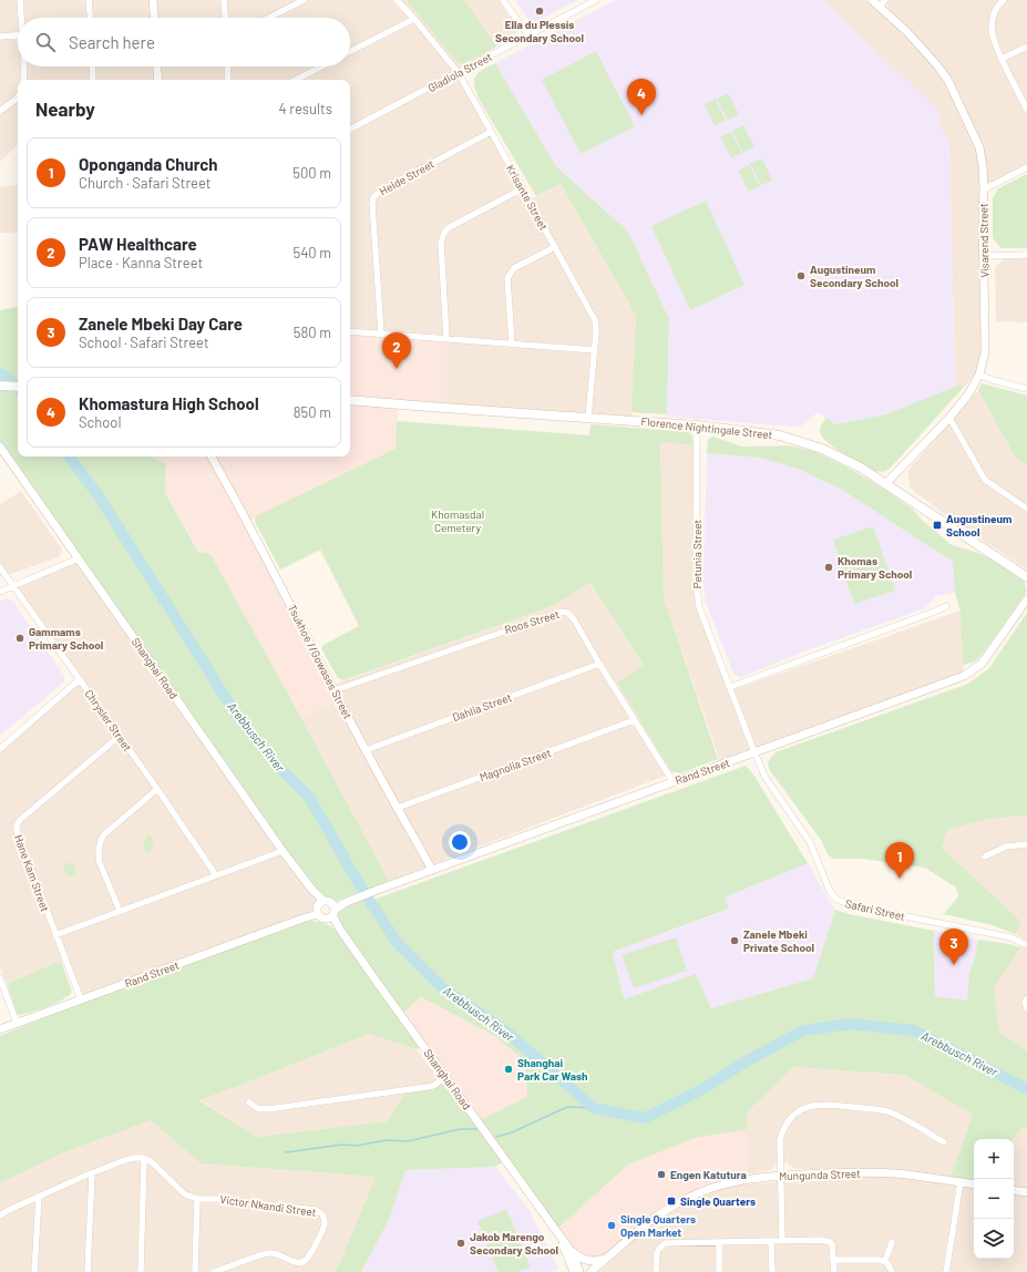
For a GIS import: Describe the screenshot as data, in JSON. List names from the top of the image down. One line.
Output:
{"streets":{"main road":["Florence Nightingale Street"],"street":["Gladiola Street","Heide Street","Krisante Street","Visarend Street","Petunia Street","Roos Street","Tsukhoe //Gowases Street","Shanghai Road","Dahlia Street","Chrysler Street","Magnolia Street","Rand Street","Hane Kam Street","Safari Street","Mungunda Street","Victor Nkandi Street"]},"crossings":[["Gladiola Street","Krisante Street"],["Heide Street","Krisante Street"],["Krisante Street","Florence Nightingale Street"],["Visarend Street","Florence Nightingale Street"],["Florence Nightingale Street","Petunia Street"],["Petunia Street","Rand Street"],["Petunia Street","Safari Street"],["Roos Street","Tsukhoe //Gowases Street"],["Roos Street","Dahlia Street"],["Roos Street","Magnolia Street"],["Roos Street","Rand Street"],["Tsukhoe //Gowases Street","Dahlia Street"],["Tsukhoe //Gowases Street","Magnolia Street"],["Tsukhoe //Gowases Street","Rand Street"],["Shanghai Road","Rand Street"],["Chrysler Street","Hane Kam Street"],["Rand Street","Hane Kam Street"],["Rand Street","Safari Street"]],"water":["Arebbusch River"],"parks":["Khomasdal Cemetery"],"places":{"other":["Ella du Plessis Secondary School","Augustineum Secondary School","Khomas Primary School","Gammams Primary School","Zanele Mbeki Private School","Shanghai Park Car Wash","Engen Katutura","Single Quarters Open Market","Jakob Marengo Secondary School"],"transit":["Augustineum School","Single Quarters"]},"page":{"search":"Search here","pins":["4","2","1","3"],"heading":["Nearby","4 results"],"list":[{"mark":"1","name":"Oponganda Church","note":"Church · Safari Street","value":"500 m"},{"mark":"2","name":"PAW Healthcare","note":"Place · Kanna Street","value":"540 m"},{"mark":"3","name":"Zanele Mbeki Day Care","note":"School · Safari Street","value":"580 m"},{"mark":"4","name":"Khomastura High School","note":"School","value":"850 m"}],"map_buttons":["+","−"]}}
